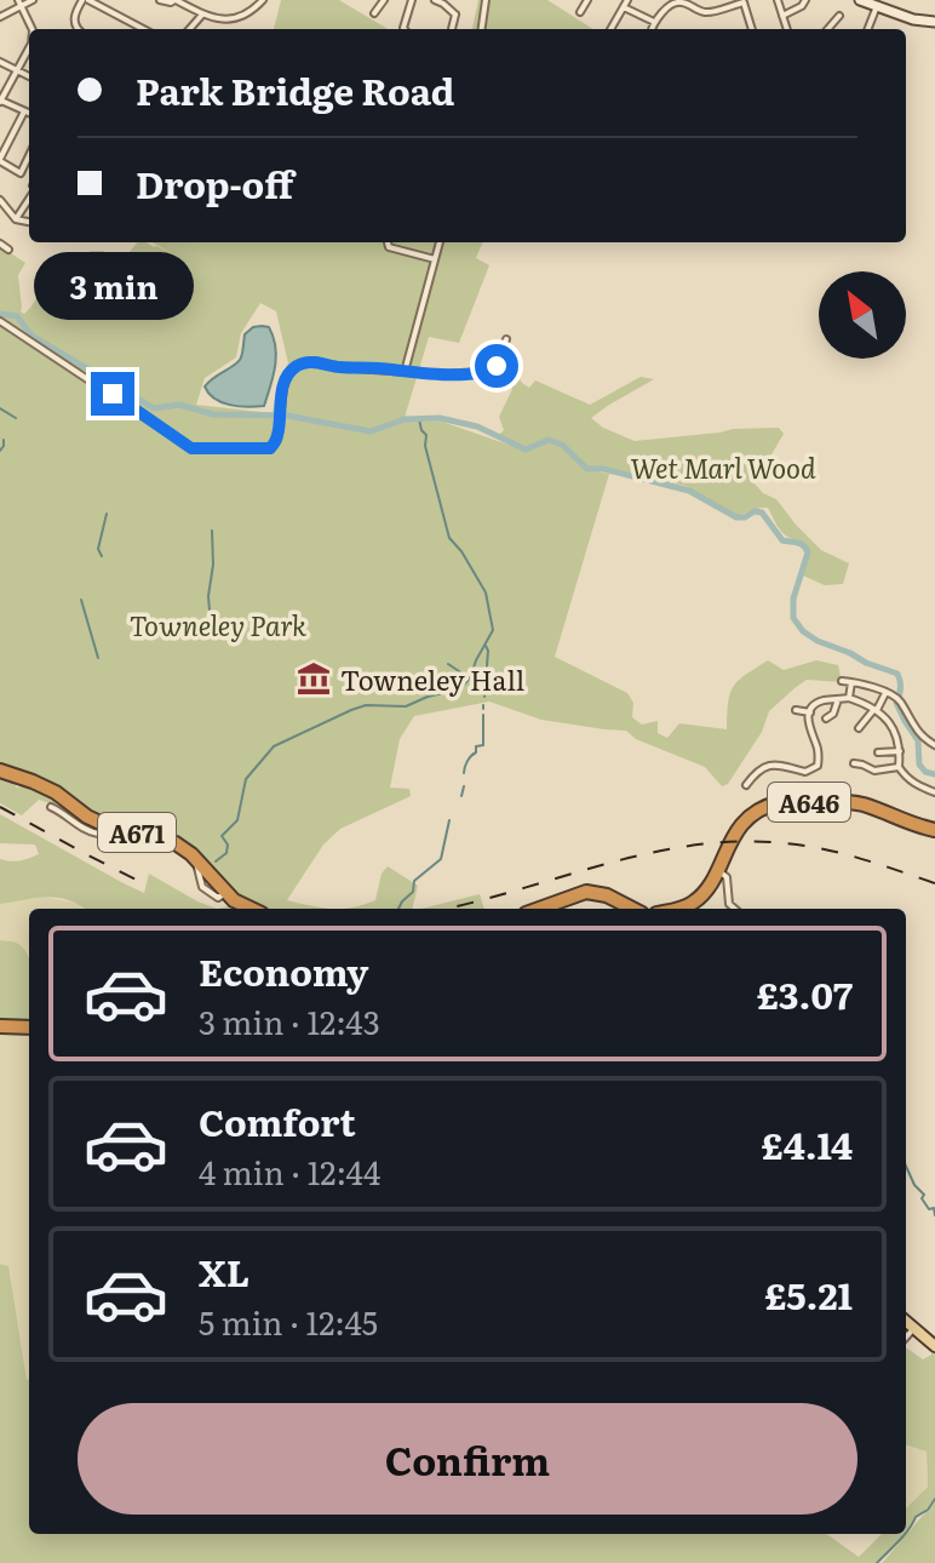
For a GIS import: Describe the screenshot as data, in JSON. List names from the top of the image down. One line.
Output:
{"streets":{"highway":["A646","A671"]},"parks":["Wet Marl Wood","Towneley Park"],"places":{"museum":["Towneley Hall"]},"north":"top left","page":{"banner":["Park Bridge Road","Drop-off"],"bubble":"3 min","list":[{"name":"Economy","note":"3 min · 12:43","value":"£3.07"},{"name":"Comfort","note":"4 min · 12:44","value":"£4.14"},{"name":"XL","note":"5 min · 12:45","value":"£5.21"}],"buttons":"Confirm"}}
